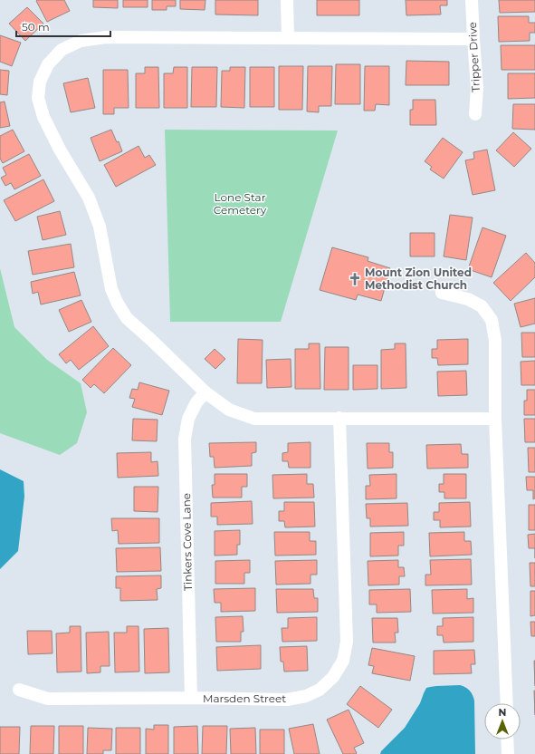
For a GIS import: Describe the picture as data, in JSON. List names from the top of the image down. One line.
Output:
{"streets":{"street":["Tripper Drive","Tinkers Cove Lane","Marsden Street"]},"crossings":[["Tinkers Cove Lane","Marsden Street"]],"parks":["Lone Star Cemetery"],"places":{"church":["Mount Zion United Methodist Church"]},"scale_bar":"50 m","north":"top"}
